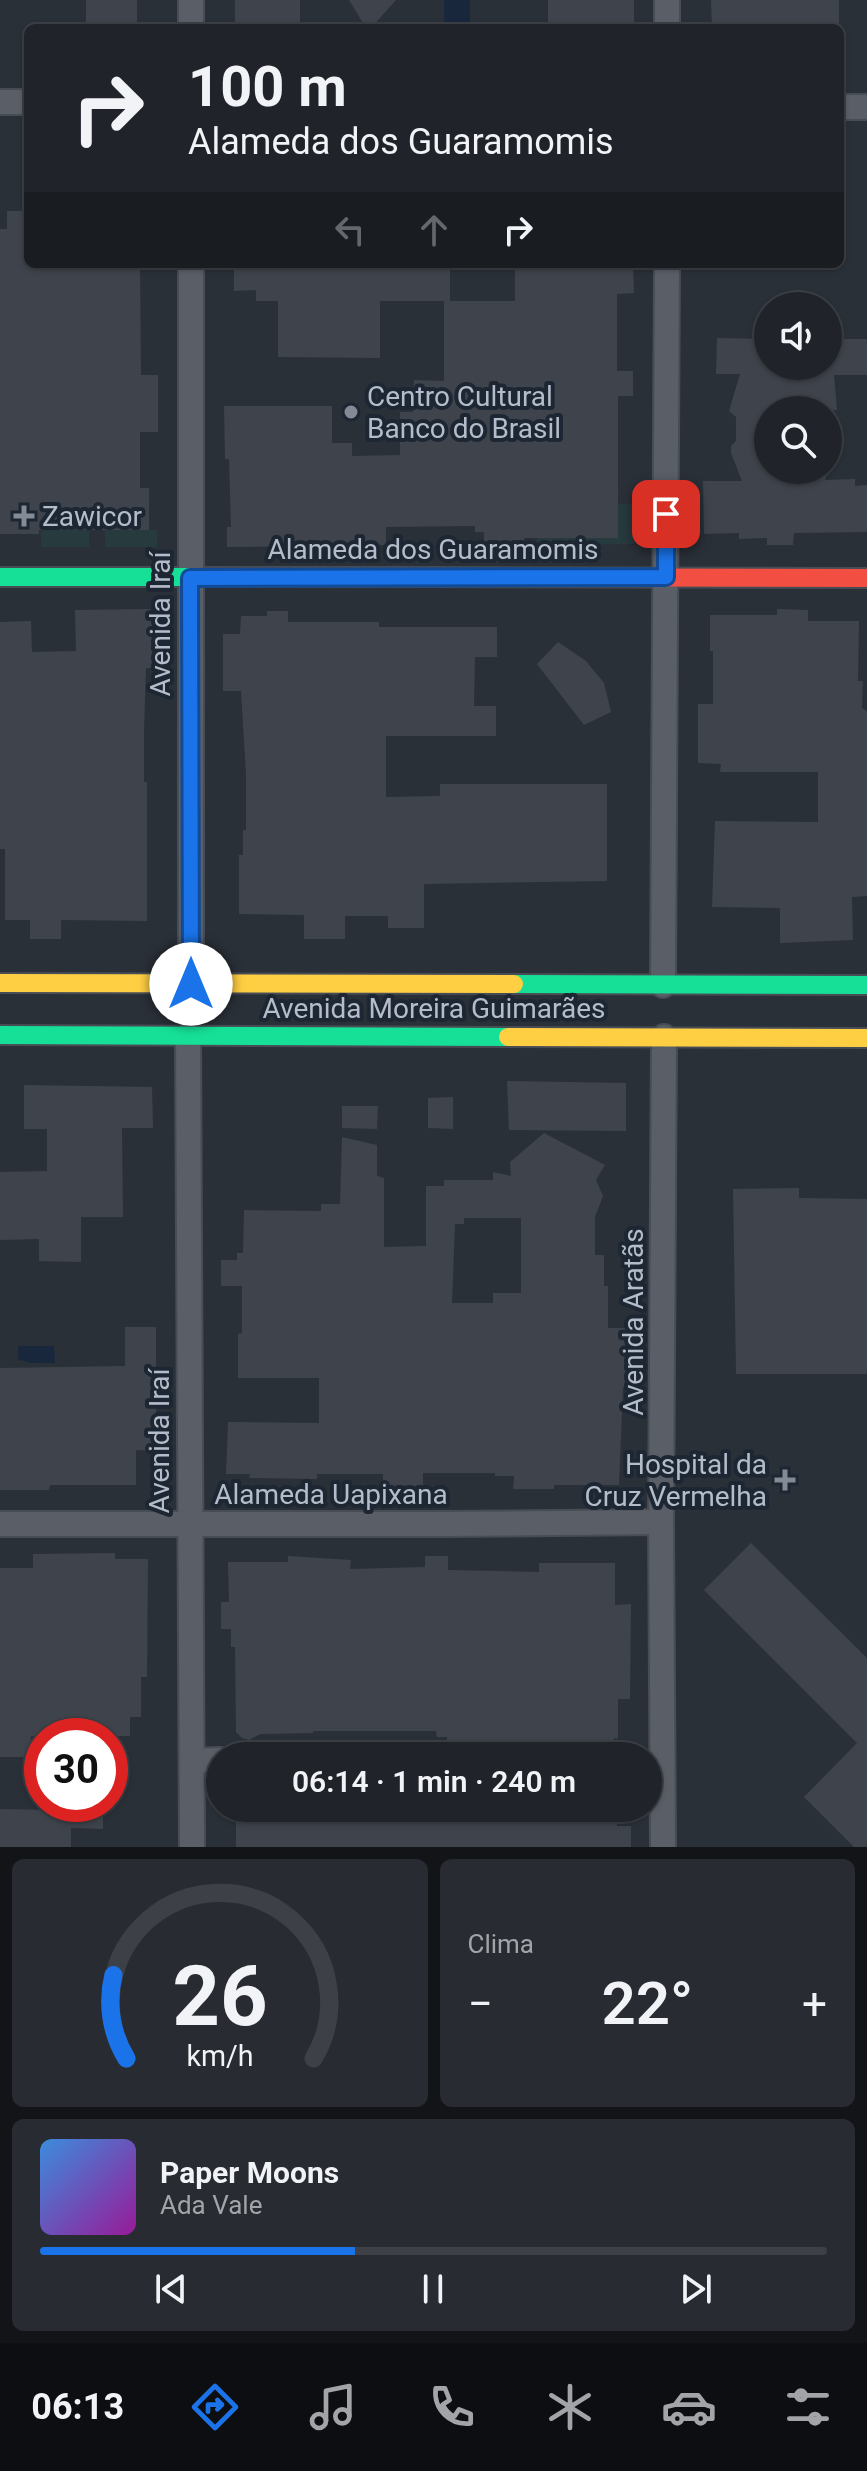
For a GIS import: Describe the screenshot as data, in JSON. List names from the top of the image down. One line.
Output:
{"streets":{"main road":["Alameda dos Guaramomis","Avenida Moreira Guimarães"],"street":["Avenida Iraí","Avenida Aratãs","Alameda Uapixana"]},"crossings":[["Alameda dos Guaramomis","Avenida Iraí"],["Avenida Iraí","Avenida Moreira Guimarães"],["Avenida Iraí","Alameda Uapixana"],["Avenida Moreira Guimarães","Avenida Aratãs"],["Avenida Aratãs","Alameda Uapixana"]],"places":{"other":["Centro Cultural Banco do Brasil"],"health":["Zawicor","Hospital da Cruz Vermelha"]},"page":{"turn":["100 m","Alameda dos Guaramomis"],"limit":"30","trip":"06:14 · 1 min · 240 m","tile":"Clima","heat":["−","22°","+"],"song":["Paper Moons","Ada Vale"],"tabs":"06:13","gauge":["26","km/h"]}}
